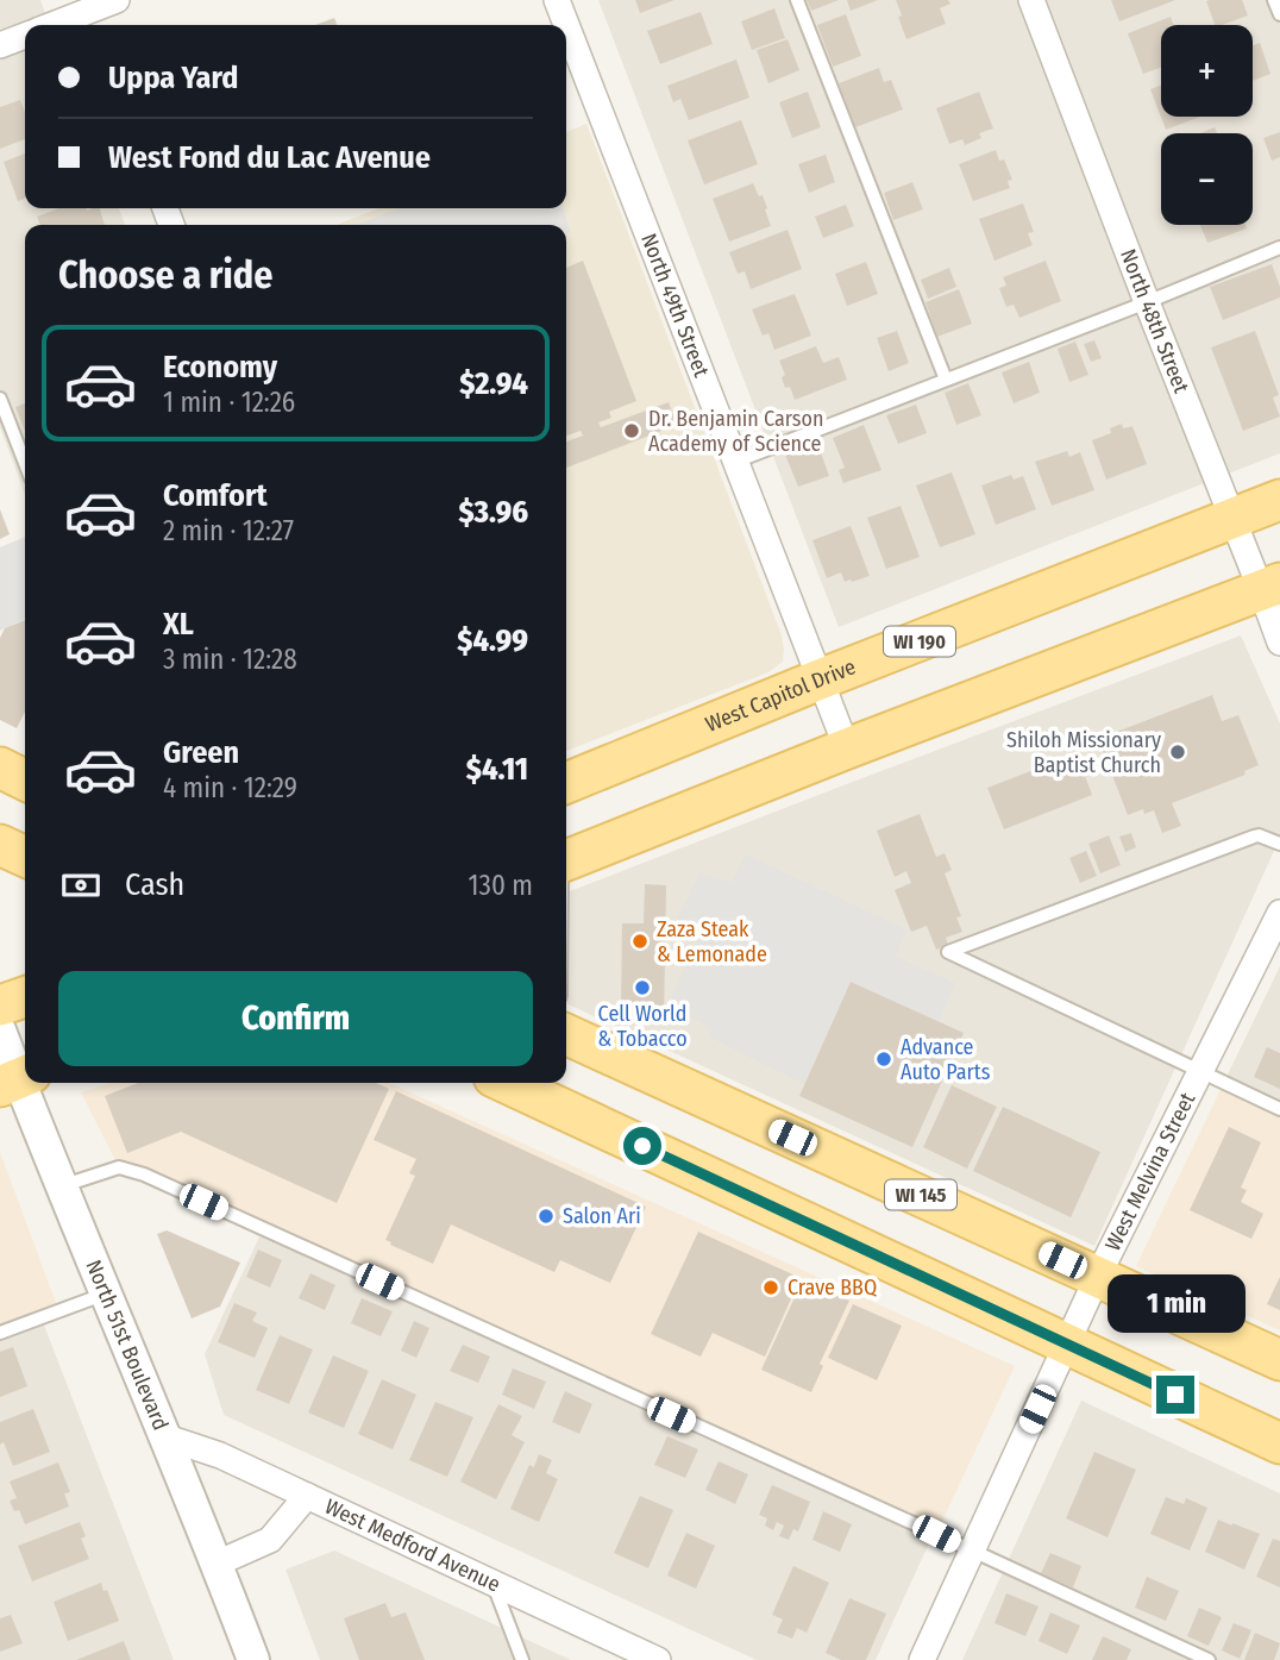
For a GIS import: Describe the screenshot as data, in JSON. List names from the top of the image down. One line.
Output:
{"streets":{"main road":["WI 190","West Capitol Drive","WI 145"],"street":["North 49th Street","North 48th Street","West Melvina Street","North 51st Boulevard","West Medford Avenue"]},"crossings":[["North 49th Street","West Capitol Drive"],["North 48th Street","West Capitol Drive"],["West Melvina Street","WI 145"],["North 51st Boulevard","West Medford Avenue"]],"places":["Dr. Benjamin Carson Academy of Science","Shiloh Missionary Baptist Church","Zaza Steak & Lemonade","Cell World & Tobacco","Advance Auto Parts","Salon Ari","Crave BBQ"],"page":{"map_buttons":["+","−"],"banner":["Uppa Yard","West Fond du Lac Avenue"],"heading":"Choose a ride","list":[{"name":"Economy","note":"1 min · 12:26","value":"$2.94"},{"name":"Comfort","note":"2 min · 12:27","value":"$3.96"},{"name":"XL","note":"3 min · 12:28","value":"$4.99"},{"name":"Green","note":"4 min · 12:29","value":"$4.11"}],"pay":["Cash","130 m"],"buttons":"Confirm","bubble":"1 min"}}
